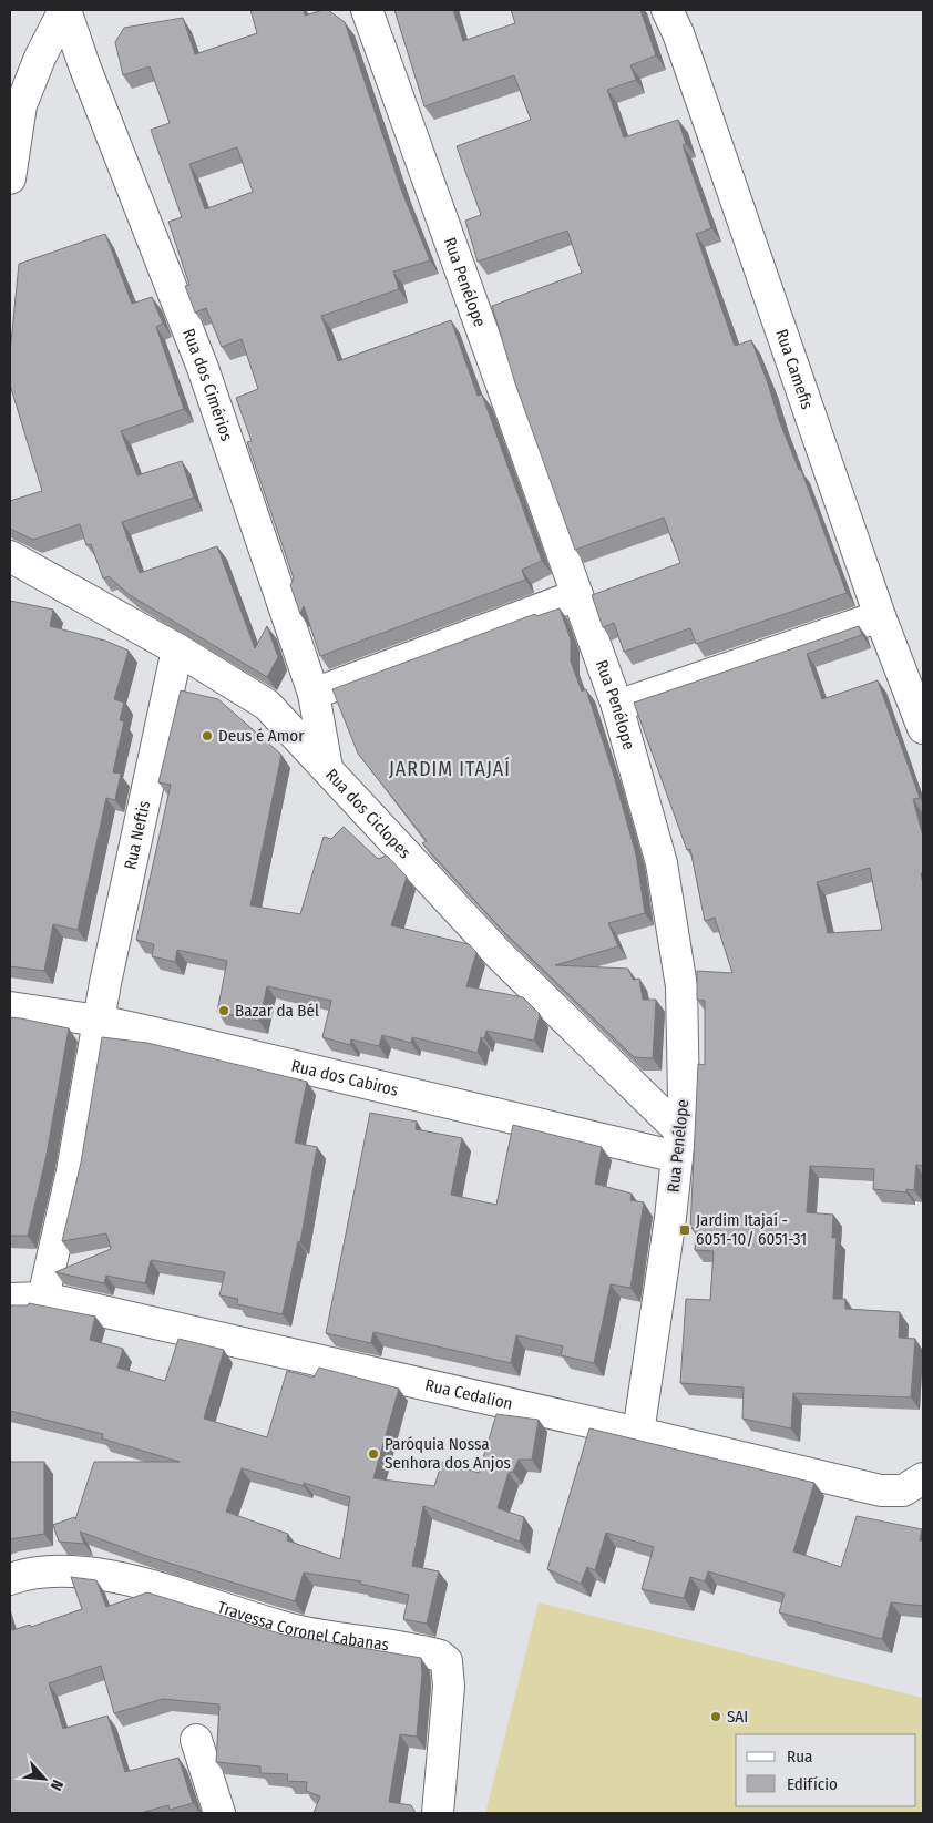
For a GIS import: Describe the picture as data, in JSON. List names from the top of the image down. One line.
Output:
{"streets":{"street":["Rua Penélope","Rua Camefis","Rua dos Cimérios","Rua dos Ciclopes","Rua Neftis","Rua dos Cabiros","Rua Cedalion","Travessa Coronel Cabanas"]},"crossings":[["Rua Penélope","Rua dos Ciclopes"],["Rua Penélope","Rua dos Cabiros"],["Rua Penélope","Rua Cedalion"],["Rua dos Cimérios","Rua dos Ciclopes"],["Rua dos Ciclopes","Rua Neftis"],["Rua dos Ciclopes","Rua dos Cabiros"],["Rua Neftis","Rua dos Cabiros"],["Rua Neftis","Rua Cedalion"]],"districts":["JARDIM ITAJAÍ"],"places":{"other":["Deus é Amor","Bazar da Bél","Paróquia Nossa Senhora dos Anjos","SAI"],"transit":["Jardim Itajaí - 6051-10/ 6051-31"]},"legend":["Rua","Edifício"],"north":"bottom right"}
